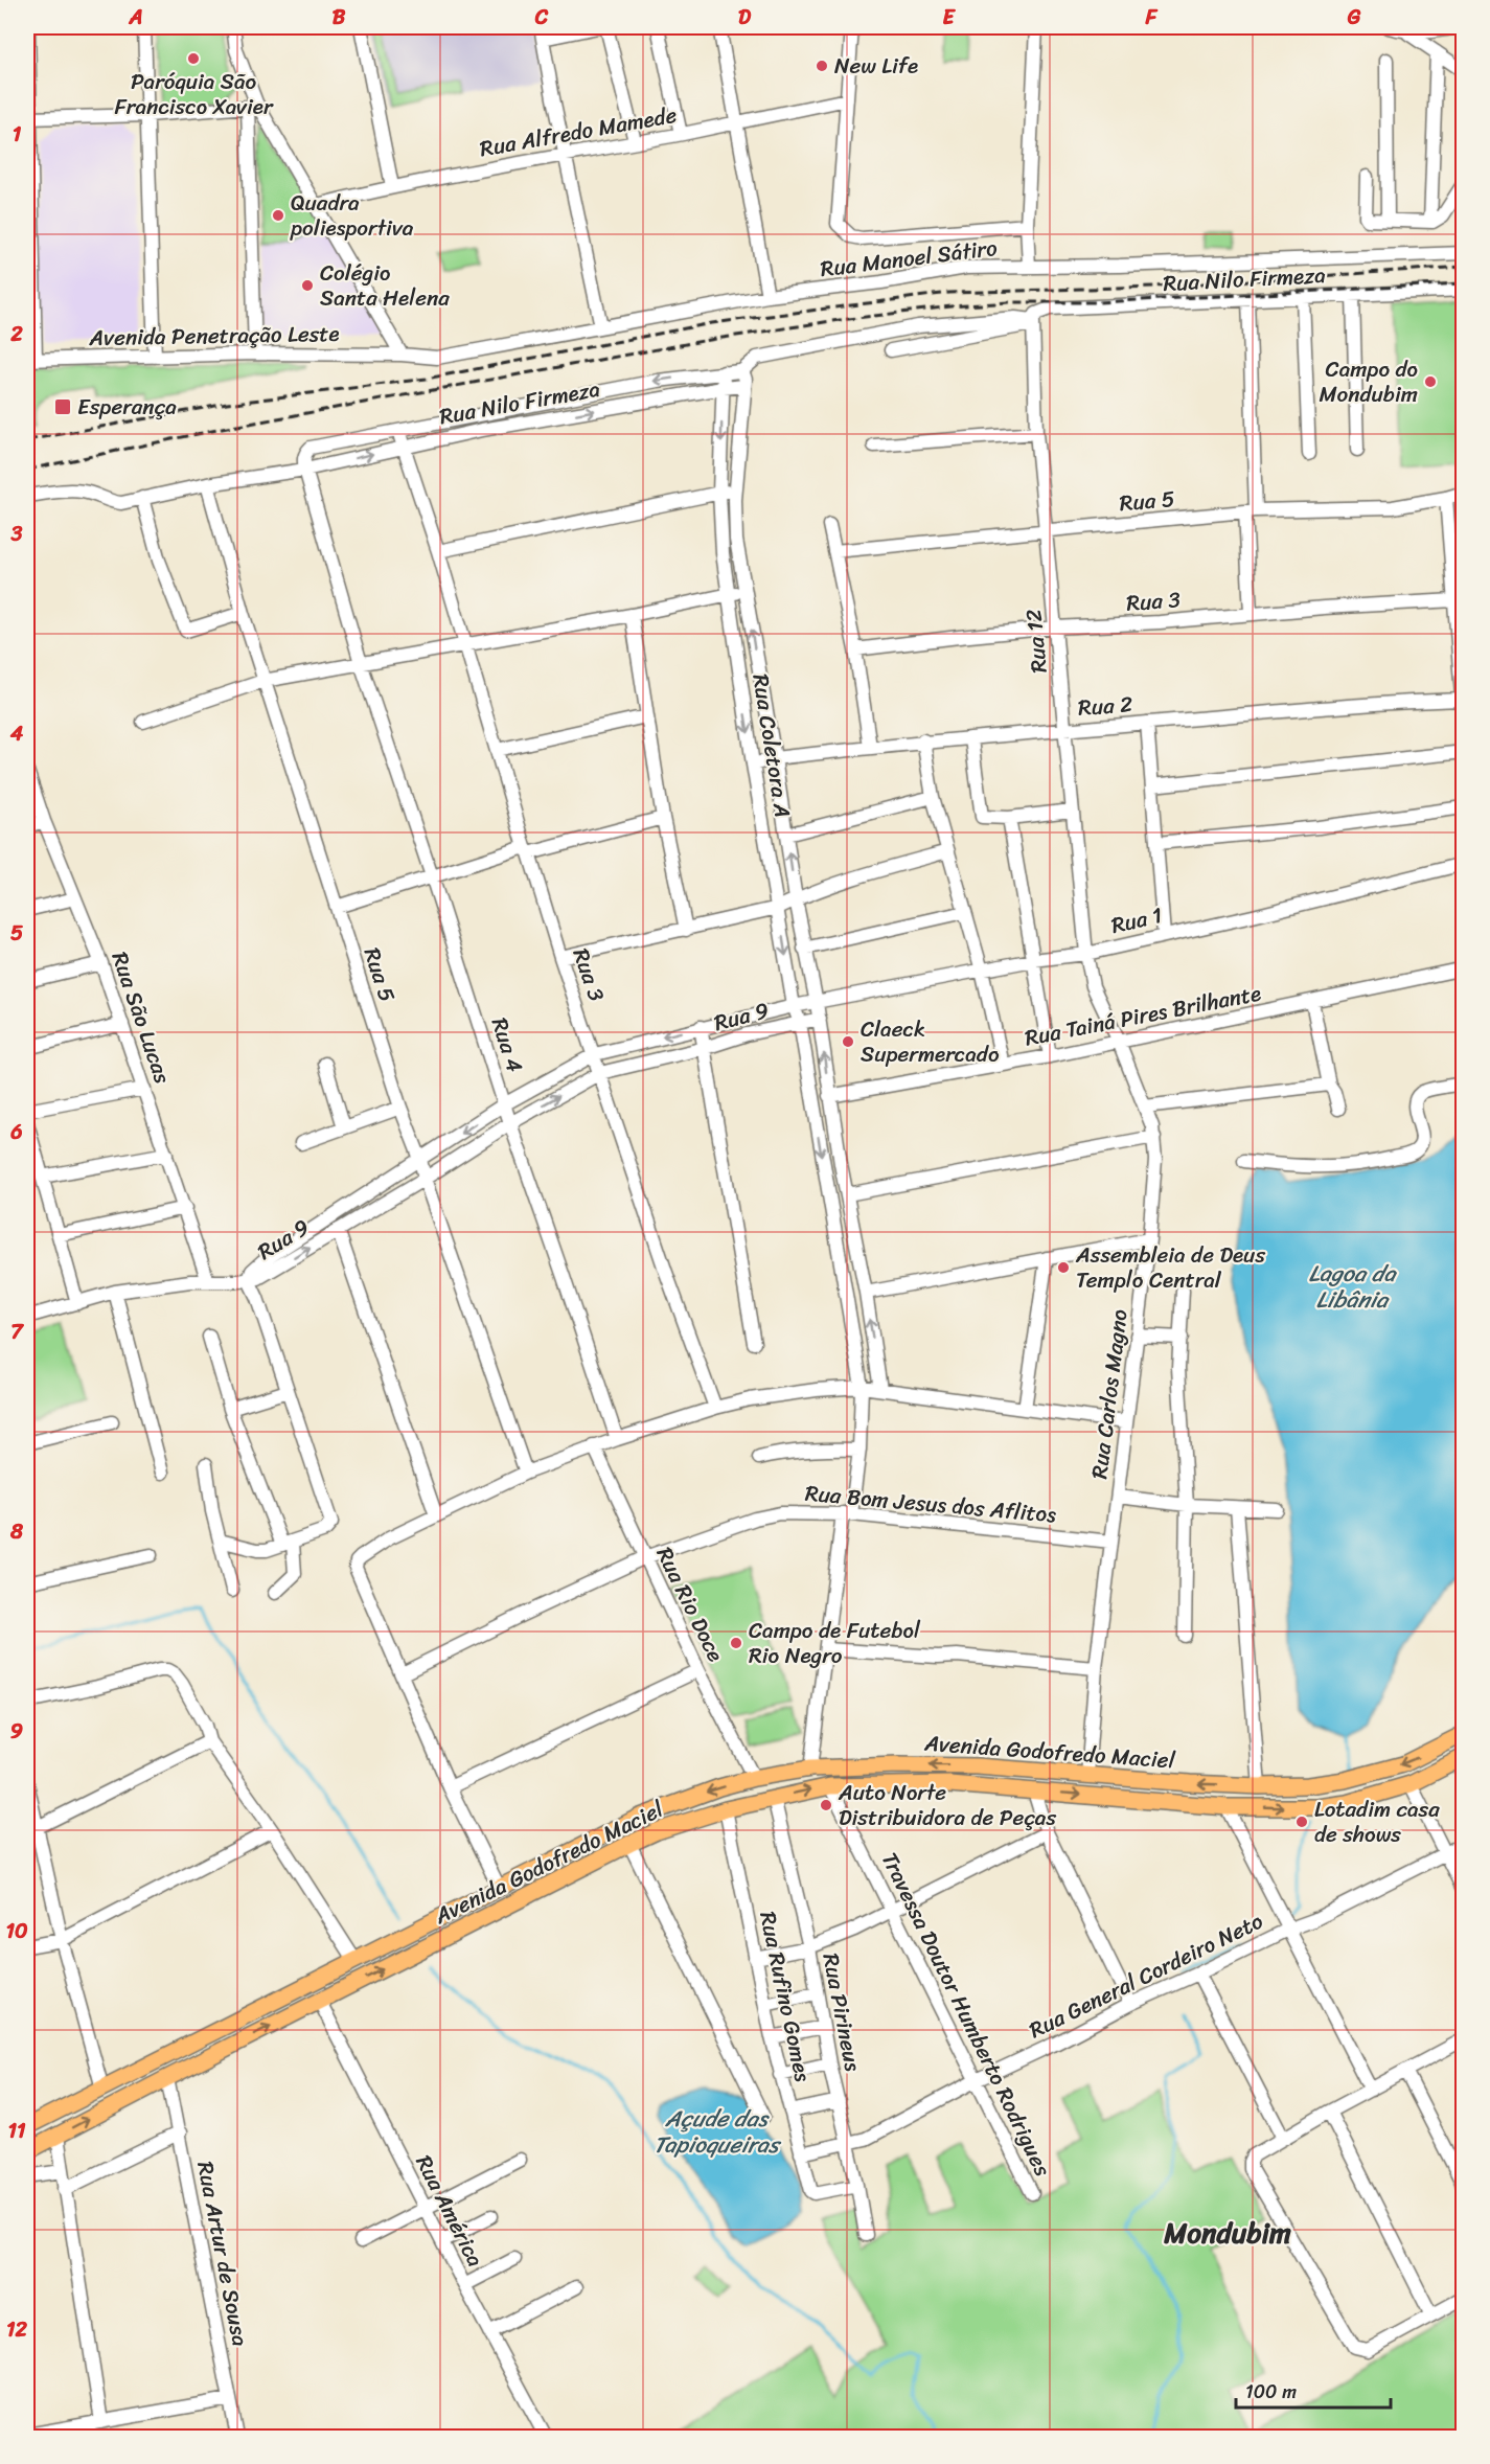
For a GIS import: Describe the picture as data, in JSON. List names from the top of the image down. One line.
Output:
{"streets":{"main road":["Avenida Godofredo Maciel"],"street":["Rua Alfredo Mamede","Rua Manoel Sátiro","Rua Nilo Firmeza","Avenida Penetração Leste","Rua 5","Rua 3","Rua 12","Rua 2","Rua Coletora A","Rua 1","Rua Tainá Pires Brilhante","Rua 9","Rua São Lucas","Rua 4","Rua Carlos Magno","Rua Bom Jesus dos Aflitos","Rua Rio Doce","Rua General Cordeiro Neto","Rua Rufino Gomes","Rua Pirineus","Travessa Doutor Humberto Rodrigues","Rua América","Rua Artur de Sousa"]},"crossings":[["Rua Manoel Sátiro","Avenida Penetração Leste"],["Rua Nilo Firmeza","Rua 5"],["Rua Nilo Firmeza","Rua 3"],["Rua Nilo Firmeza","Rua 12"],["Rua Nilo Firmeza","Rua Coletora A"],["Rua Nilo Firmeza","Rua 4"],["Rua 5","Rua 12"],["Rua 5","Rua 9"],["Rua 3","Rua 12"],["Rua 3","Rua 9"],["Rua 12","Rua 2"],["Rua 12","Rua 1"],["Rua 12","Rua Carlos Magno"],["Rua 2","Rua Coletora A"],["Rua Coletora A","Rua 1"],["Rua Coletora A","Rua Tainá Pires Brilhante"],["Rua Coletora A","Rua 9"],["Rua Coletora A","Rua Bom Jesus dos Aflitos"],["Rua Coletora A","Avenida Godofredo Maciel"],["Rua 1","Rua 9"],["Rua 1","Rua Carlos Magno"],["Rua Tainá Pires Brilhante","Rua Carlos Magno"],["Rua 9","Rua 4"],["Rua Carlos Magno","Rua Bom Jesus dos Aflitos"],["Rua Carlos Magno","Avenida Godofredo Maciel"],["Rua Bom Jesus dos Aflitos","Rua Rio Doce"],["Rua Rio Doce","Avenida Godofredo Maciel"],["Avenida Godofredo Maciel","Rua Rufino Gomes"],["Avenida Godofredo Maciel","Rua Pirineus"],["Avenida Godofredo Maciel","Travessa Doutor Humberto Rodrigues"],["Avenida Godofredo Maciel","Rua América"],["Avenida Godofredo Maciel","Rua Artur de Sousa"],["Rua General Cordeiro Neto","Rua Rufino Gomes"],["Rua General Cordeiro Neto","Rua Pirineus"],["Rua General Cordeiro Neto","Travessa Doutor Humberto Rodrigues"],["Rua Rufino Gomes","Rua Pirineus"]],"districts":["Mondubim"],"water":["Lagoa da Libânia","Açude das Tapioqueiras"],"places":{"other":["Paróquia São Francisco Xavier","New Life","Quadra poliesportiva","Colégio Santa Helena","Campo do Mondubim","Claeck Supermercado","Assembleia de Deus Templo Central","Campo de Futebol Rio Negro","Auto Norte Distribuidora de Peças","Lotadim casa de shows"],"transit":["Esperança"]},"scale_bar":"100 m","grid":{"columns":["A","B","C","D","E","F","G"],"rows":["1","2","3","4","5","6","7","8","9","10","11","12"]}}
